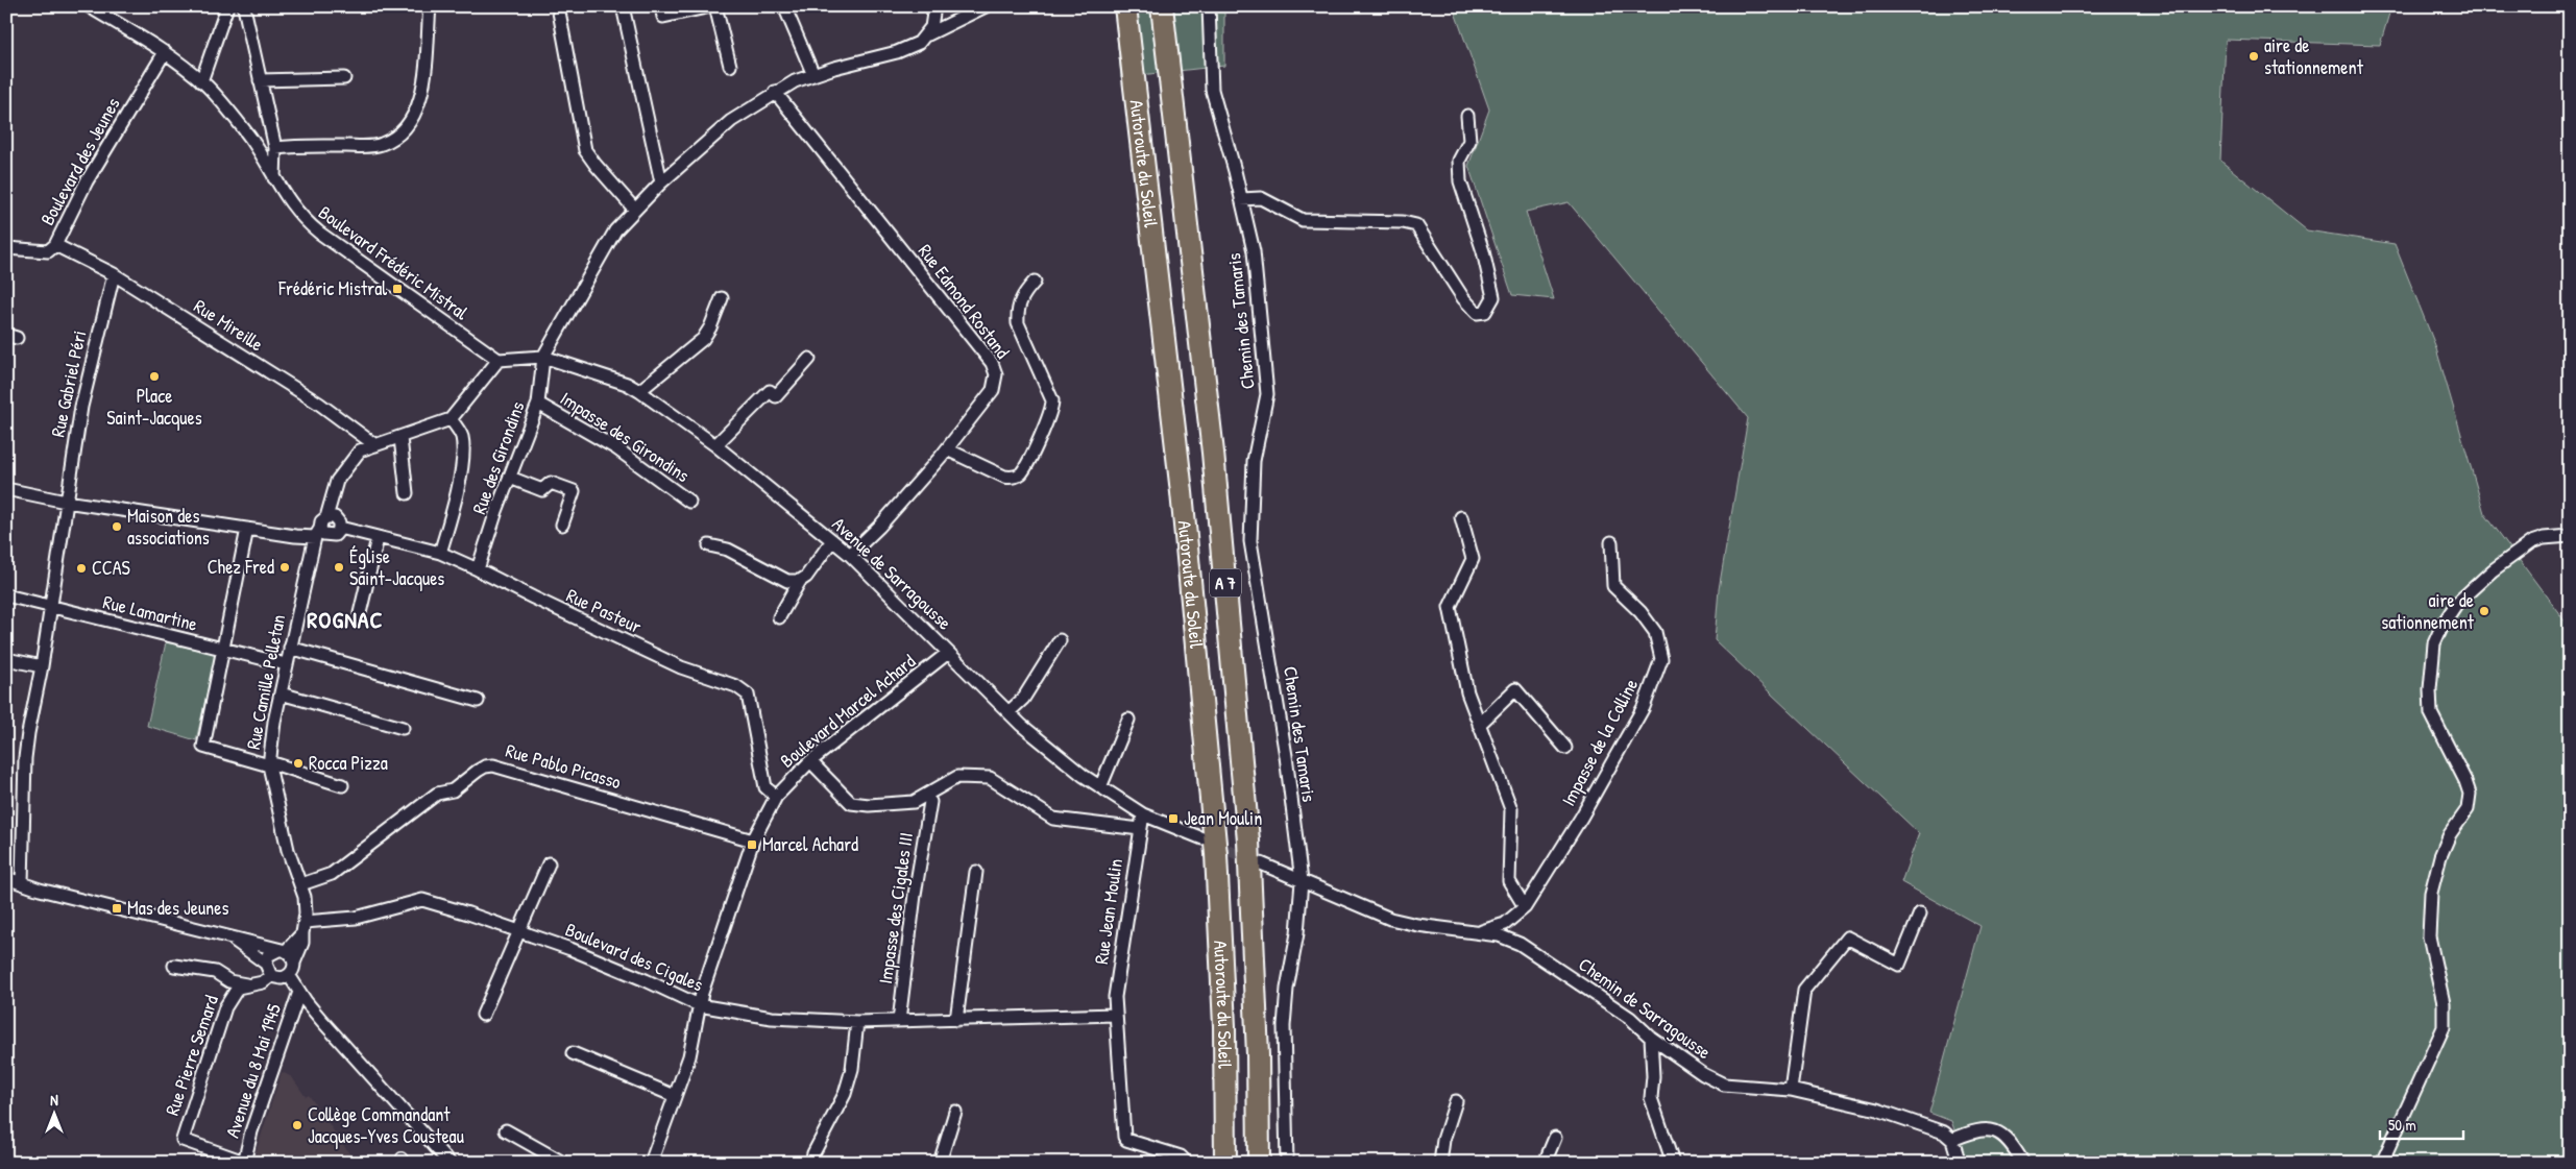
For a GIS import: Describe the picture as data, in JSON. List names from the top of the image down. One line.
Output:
{"streets":{"highway":["Autoroute du Soleil","A 7"],"street":["Boulevard des Jeunes","Boulevard Frédéric Mistral","Rue Edmond Rostand","Chemin des Tamaris","Rue Mireille","Rue Gabriel Péri","Impasse des Girondins","Rue des Girondins","Avenue de Sarragousse","Rue Pasteur","Rue Lamartine","Rue Camille Pelletan","Boulevard Marcel Achard","Impasse de la Colline","Rue Pablo Picasso","Impasse des Cigales III","Rue Jean Moulin","Boulevard des Cigales","Chemin de Sarragousse","Rue Pierre Semard","Avenue du 8 Mai 1945"]},"crossings":[["Boulevard des Jeunes","Boulevard Frédéric Mistral"],["Boulevard des Jeunes","Rue Mireille"],["Rue Edmond Rostand","Avenue de Sarragousse"],["Chemin des Tamaris","Chemin de Sarragousse"],["Rue Mireille","Rue Gabriel Péri"],["Rue Gabriel Péri","Rue Lamartine"],["Impasse des Girondins","Rue des Girondins"],["Rue des Girondins","Avenue de Sarragousse"],["Rue des Girondins","Rue Pasteur"],["Avenue de Sarragousse","Boulevard Marcel Achard"],["Avenue de Sarragousse","Rue Jean Moulin"],["Rue Pasteur","Rue Camille Pelletan"],["Rue Pasteur","Boulevard Marcel Achard"],["Rue Lamartine","Rue Camille Pelletan"],["Rue Camille Pelletan","Rue Pablo Picasso"],["Rue Camille Pelletan","Boulevard des Cigales"],["Rue Camille Pelletan","Rue Pierre Semard"],["Boulevard Marcel Achard","Rue Pablo Picasso"],["Boulevard Marcel Achard","Boulevard des Cigales"],["Impasse de la Colline","Chemin de Sarragousse"],["Impasse des Cigales III","Boulevard des Cigales"],["Rue Jean Moulin","Boulevard des Cigales"],["Rue Pierre Semard","Avenue du 8 Mai 1945"]],"districts":["ROGNAC"],"places":{"other":["aire de stationnement","Place Saint-Jacques","Maison des associations","Chez Fred","Église Saint-Jacques","CCAS","aire de sationnement","Rocca Pizza","Collège Commandant Jacques-Yves Cousteau"],"transit":["Frédéric Mistral","Jean Moulin","Marcel Achard","Mas des Jeunes"]},"scale_bar":"50 m","north":"top"}
